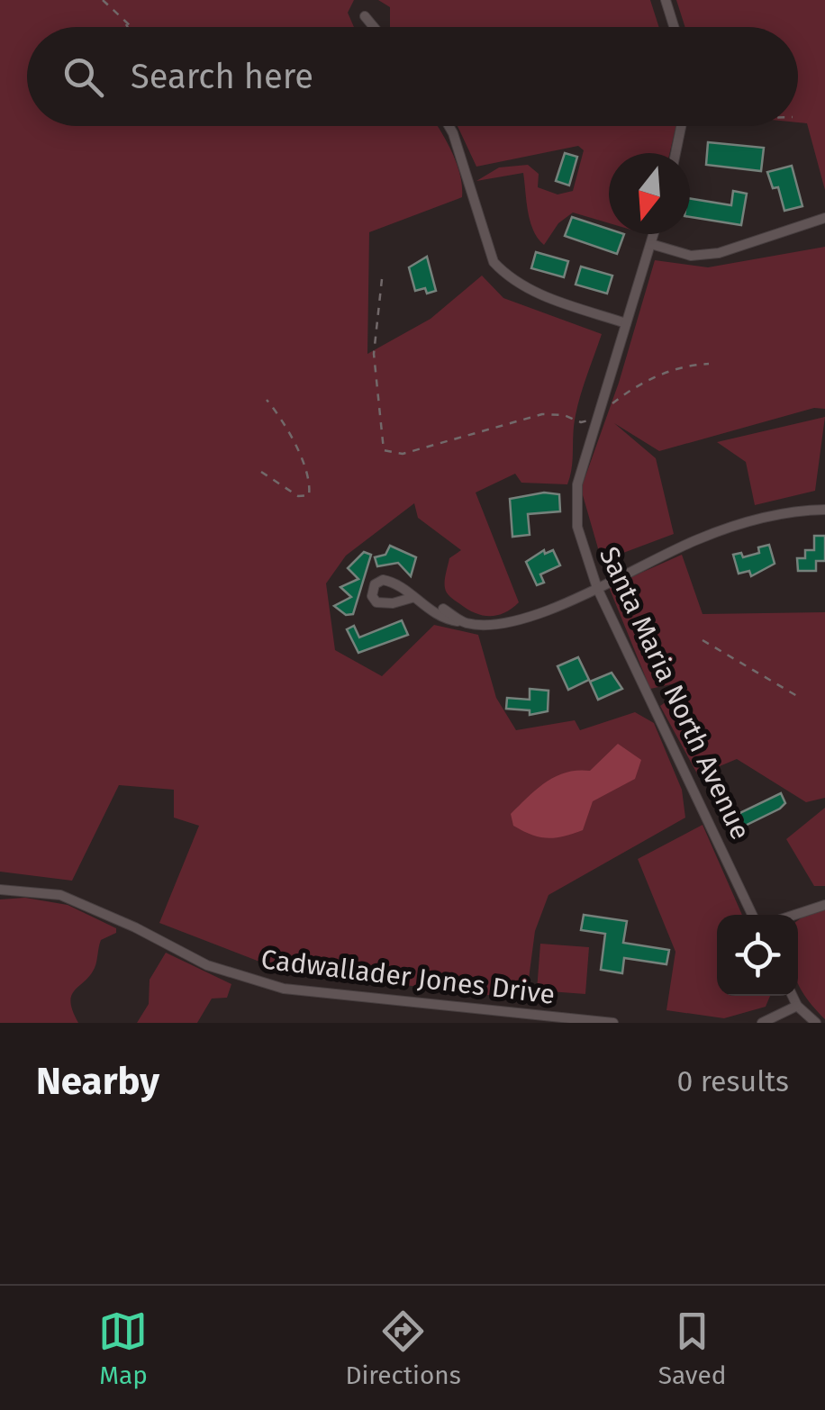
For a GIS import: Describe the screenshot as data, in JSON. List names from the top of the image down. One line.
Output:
{"streets":{"street":["Santa Maria North Avenue","Cadwallader Jones Drive"]},"north":"bottom","page":{"search":"Search here","heading":["Nearby","0 results"],"nav":["Map","Directions","Saved"]}}
